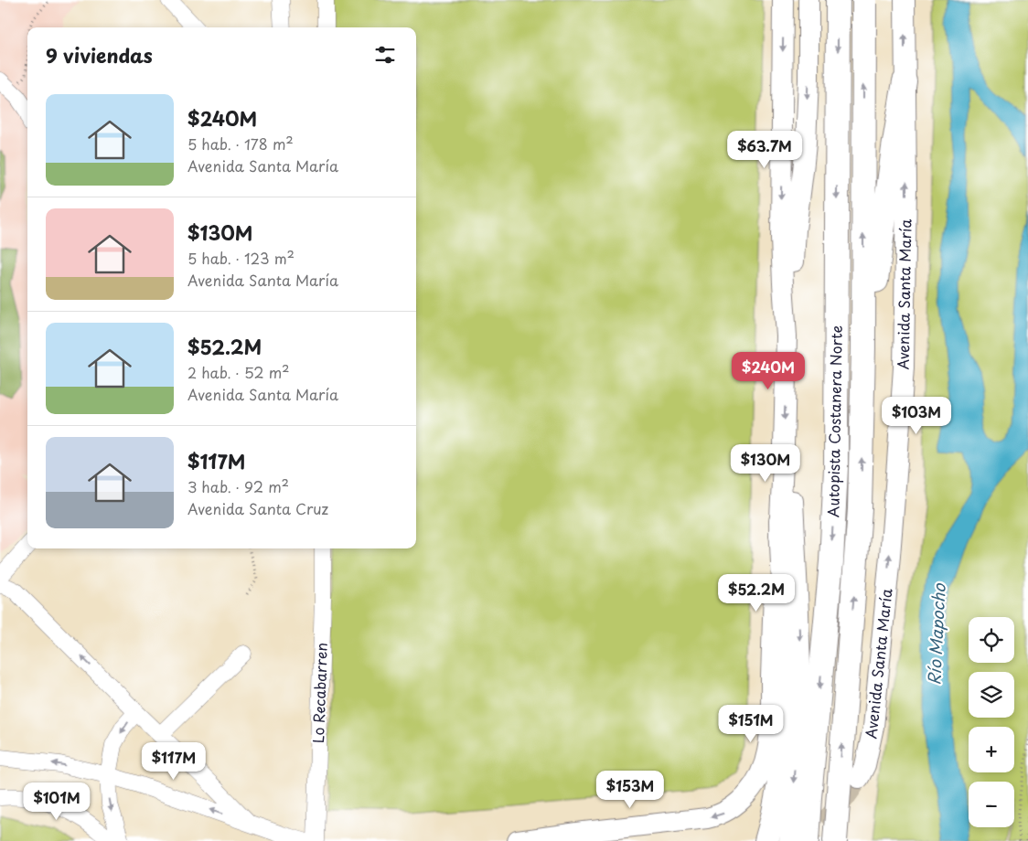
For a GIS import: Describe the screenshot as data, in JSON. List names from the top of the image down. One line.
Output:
{"streets":{"highway":["Autopista Costanera Norte"],"main road":["Avenida Santa María"],"street":["Lo Recabarren"]},"water":["Río Mapocho"],"page":{"heading":"9 viviendas","list":[{"name":"$240M","note":"5 hab. · 178 m² · Avenida Santa María"},{"name":"$130M","note":"5 hab. · 123 m² · Avenida Santa María"},{"name":"$52.2M","note":"2 hab. · 52 m² · Avenida Santa María"},{"name":"$117M","note":"3 hab. · 92 m² · Avenida Santa Cruz"}],"price":["$63.7M","$240M","$103M","$130M","$52.2M","$151M","$117M","$153M","$101M"],"map_buttons":["+","−"]}}
